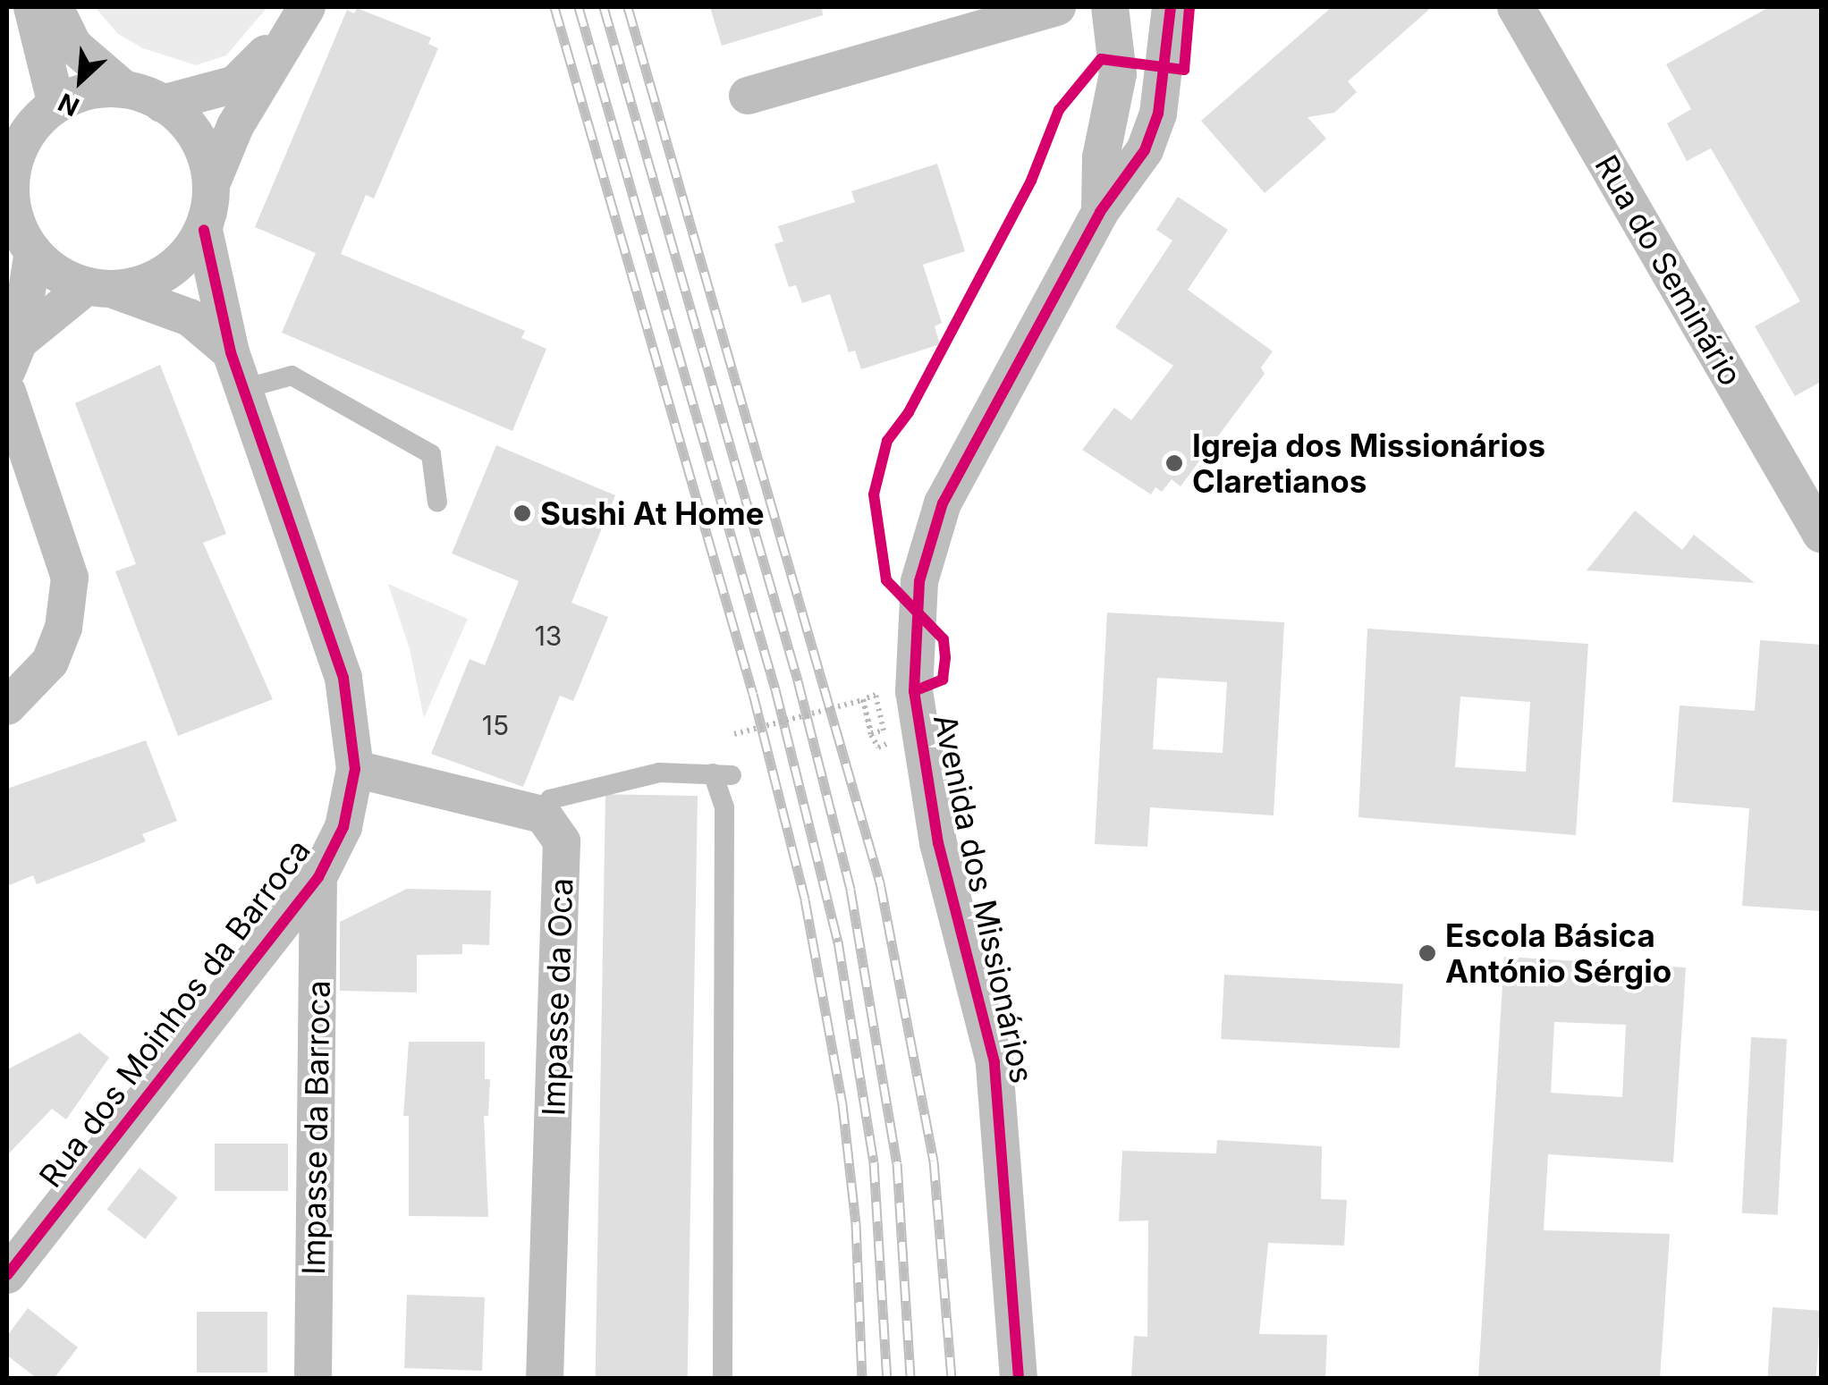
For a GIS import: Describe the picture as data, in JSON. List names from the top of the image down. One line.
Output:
{"streets":{"street":["Rua do Seminário","Avenida dos Missionários","Impasse da Oca","Rua dos Moinhos da Barroca","Impasse da Barroca"]},"crossings":[["Rua dos Moinhos da Barroca","Impasse da Barroca"]],"places":["Igreja dos Missionários Claretianos","Sushi At Home","Escola Básica António Sérgio"],"house_numbers":["13","15"],"north":"bottom left"}
